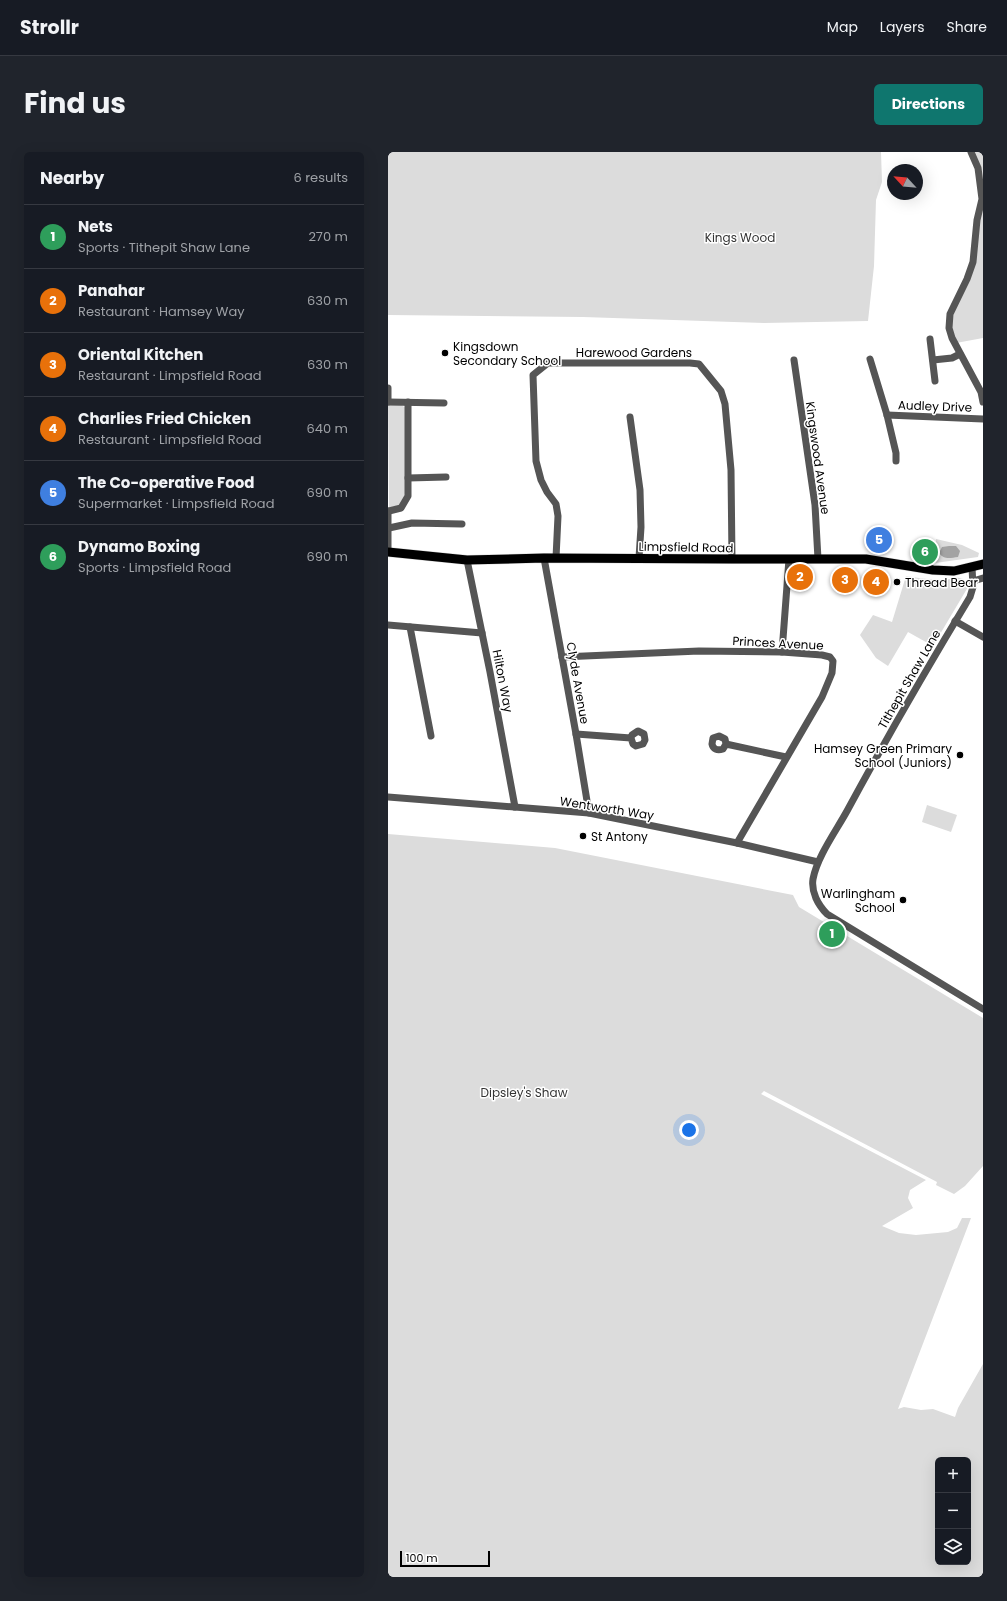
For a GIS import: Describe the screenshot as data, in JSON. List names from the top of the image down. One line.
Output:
{"streets":{"main road":["Limpsfield Road"],"street":["Harewood Gardens","Audley Drive","Kingswood Avenue","Princes Avenue","Tithepit Shaw Lane","Hilton Way","Clyde Avenue","Wentworth Way"]},"crossings":[["Harewood Gardens","Limpsfield Road"],["Kingswood Avenue","Limpsfield Road"],["Limpsfield Road","Tithepit Shaw Lane"],["Limpsfield Road","Hilton Way"],["Limpsfield Road","Clyde Avenue"],["Princes Avenue","Clyde Avenue"],["Princes Avenue","Wentworth Way"],["Tithepit Shaw Lane","Wentworth Way"],["Hilton Way","Wentworth Way"],["Clyde Avenue","Wentworth Way"]],"parks":["Kings Wood","Dipsley's Shaw"],"places":["Kingsdown Secondary School","Thread Bear","Hamsey Green Primary School (Juniors)","St Antony","Warlingham School"],"scale_bar":"100 m","north":"top left","page":{"header":"Strollr","nav":["Map","Layers","Share"],"title":"Find us","buttons":"Directions","heading":["Nearby","6 results"],"list":[{"mark":"1","name":"Nets","note":"Sports · Tithepit Shaw Lane","value":"270 m"},{"mark":"2","name":"Panahar","note":"Restaurant · Hamsey Way","value":"630 m"},{"mark":"3","name":"Oriental Kitchen","note":"Restaurant · Limpsfield Road","value":"630 m"},{"mark":"4","name":"Charlies Fried Chicken","note":"Restaurant · Limpsfield Road","value":"640 m"},{"mark":"5","name":"The Co-operative Food","note":"Supermarket · Limpsfield Road","value":"690 m"},{"mark":"6","name":"Dynamo Boxing","note":"Sports · Limpsfield Road","value":"690 m"}],"pins":["5","6","2","3","4","1"],"map_buttons":["+","−"],"scale":"100 m"}}
